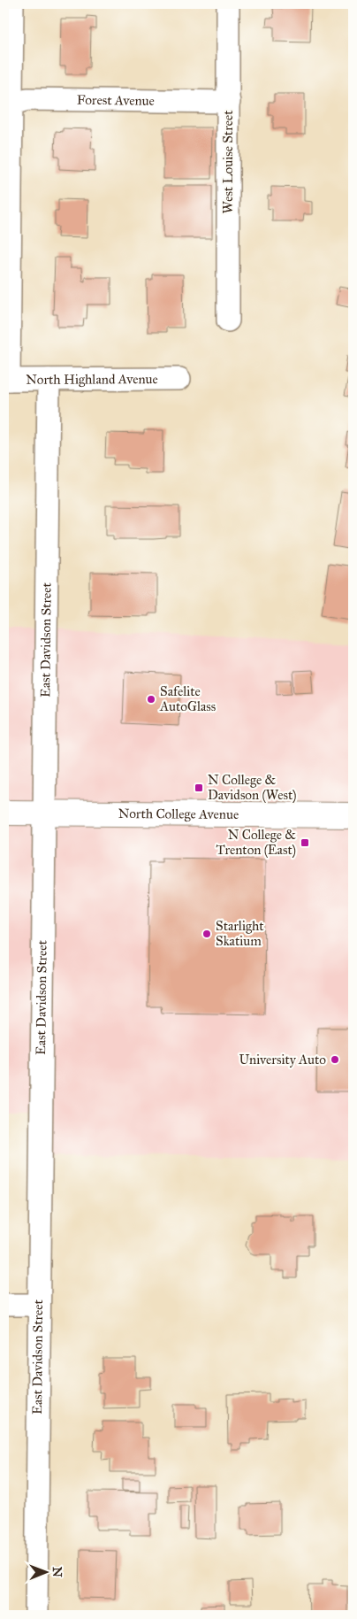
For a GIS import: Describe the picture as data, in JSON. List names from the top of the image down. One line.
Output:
{"streets":{"main road":["North College Avenue"],"street":["Forest Avenue","West Louise Street","North Highland Avenue","East Davidson Street"]},"crossings":[["Forest Avenue","West Louise Street"],["North Highland Avenue","East Davidson Street"],["East Davidson Street","North College Avenue"]],"places":{"other":["Safelite AutoGlass","Starlight Skatium","University Auto"],"transit":["N College & Davidson (West)","N College & Trenton (East)"]},"north":"right"}
